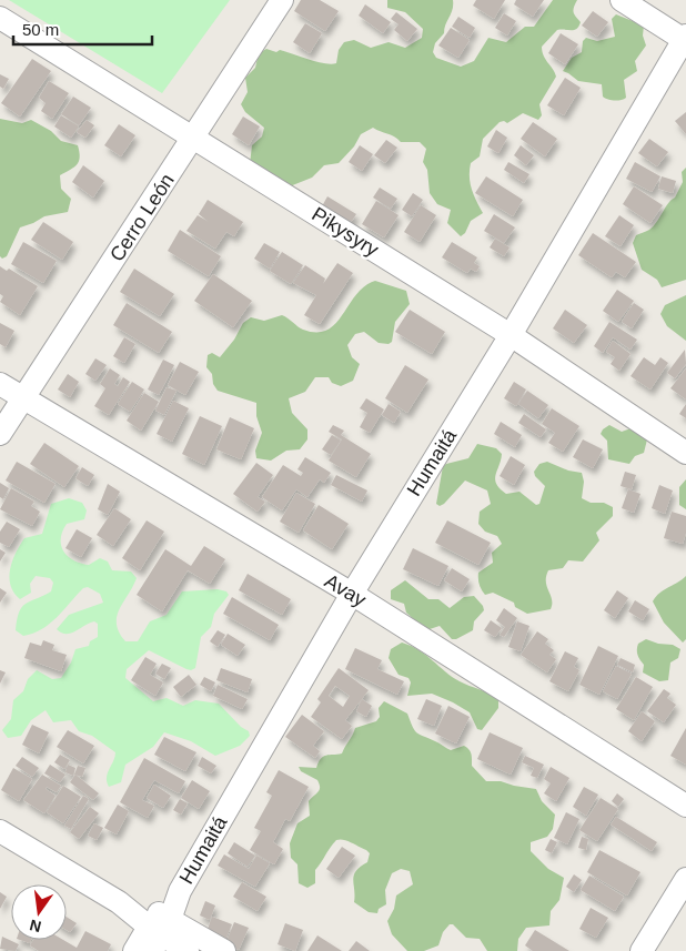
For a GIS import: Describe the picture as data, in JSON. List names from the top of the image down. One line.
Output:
{"streets":{"street":["Cerro León","Pikysyry","Humaitá","Avay"]},"crossings":[["Cerro León","Pikysyry"],["Cerro León","Avay"],["Pikysyry","Humaitá"],["Humaitá","Avay"]],"scale_bar":"50 m","north":"bottom"}
